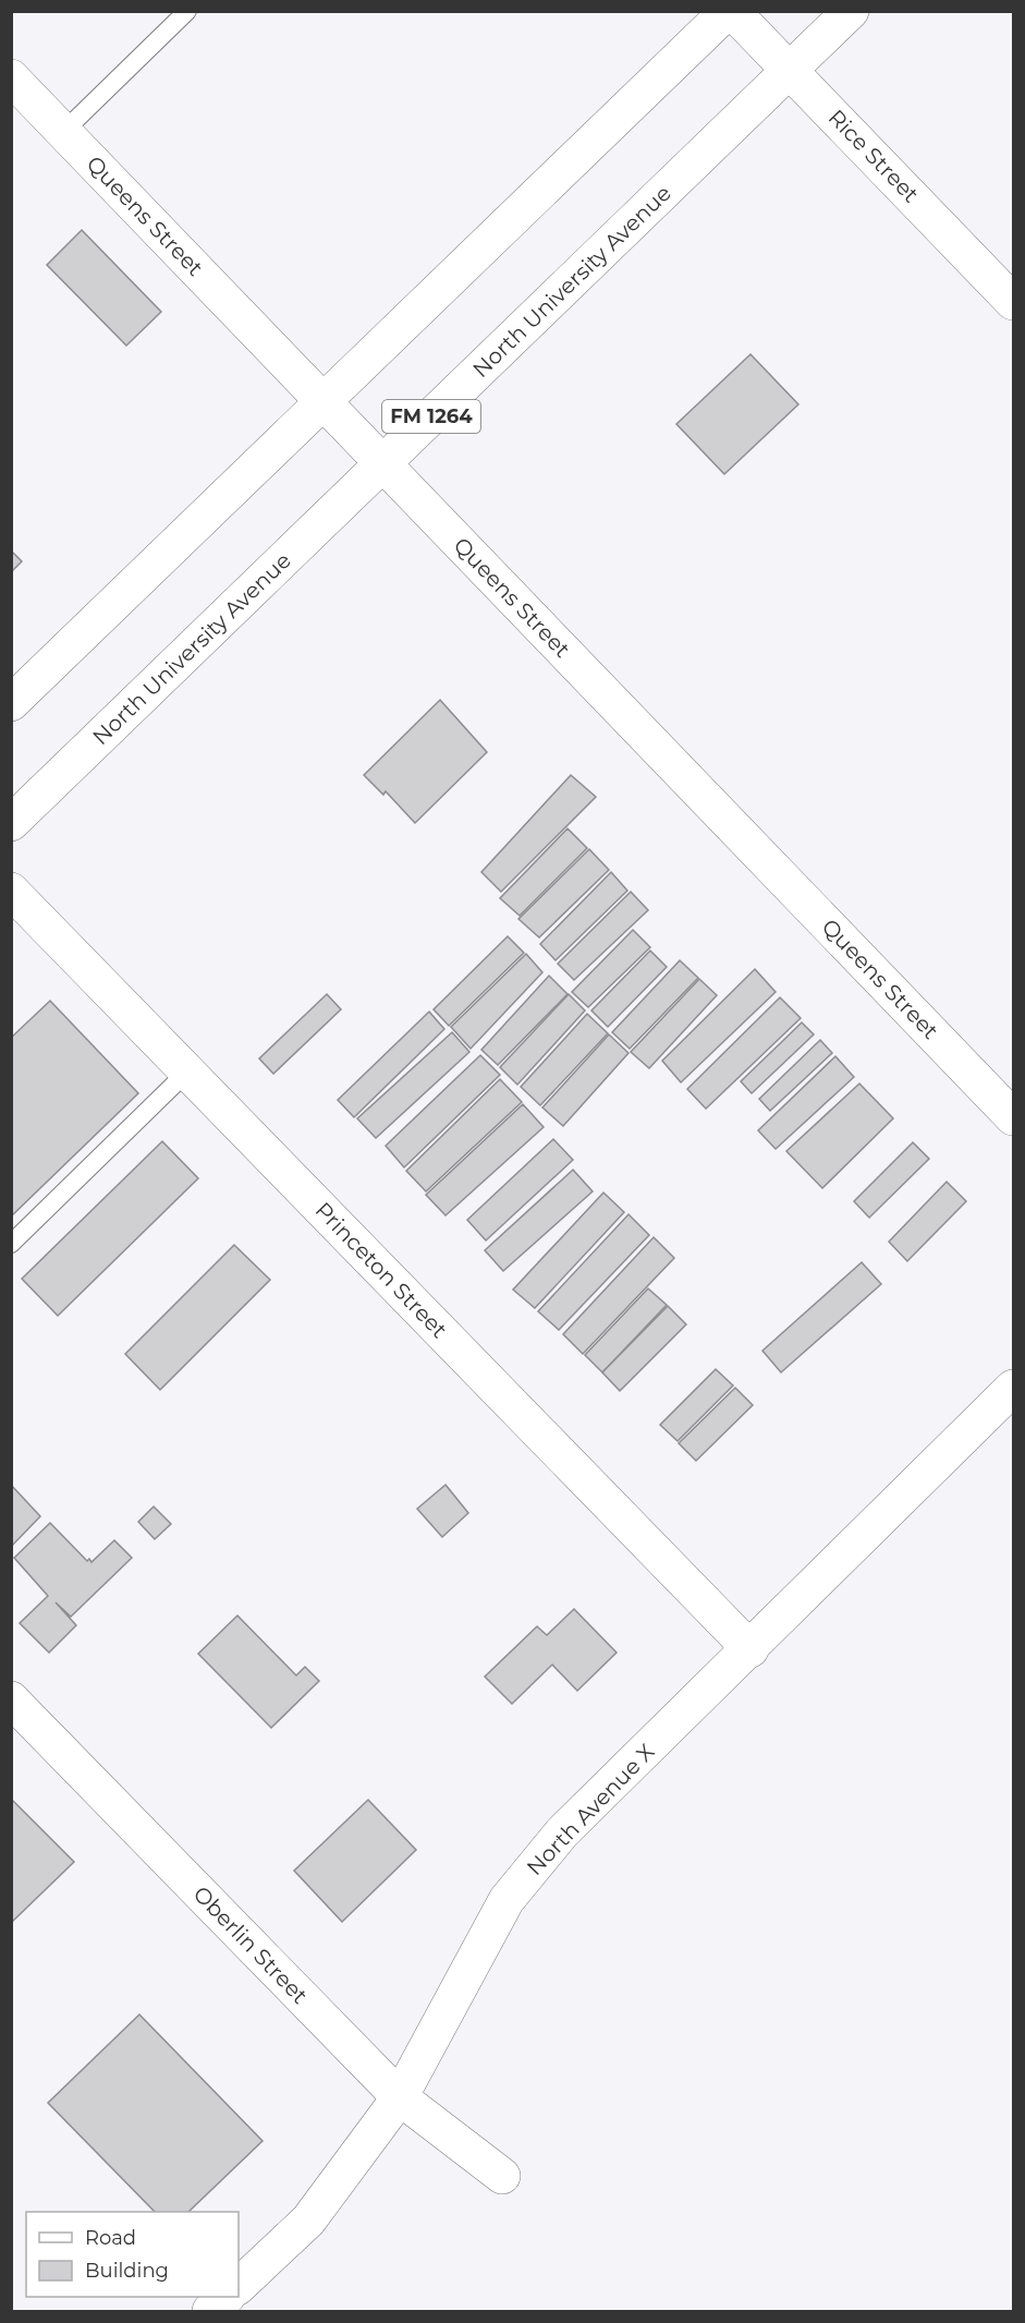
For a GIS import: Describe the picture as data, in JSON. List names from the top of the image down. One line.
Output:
{"streets":{"street":["Rice Street","Queens Street","North University Avenue","FM 1264","Princeton Street","North Avenue X","Oberlin Street"]},"crossings":[["Rice Street","North University Avenue"],["Queens Street","North University Avenue"],["Princeton Street","North Avenue X"],["North Avenue X","Oberlin Street"]],"legend":["Road","Building"]}
